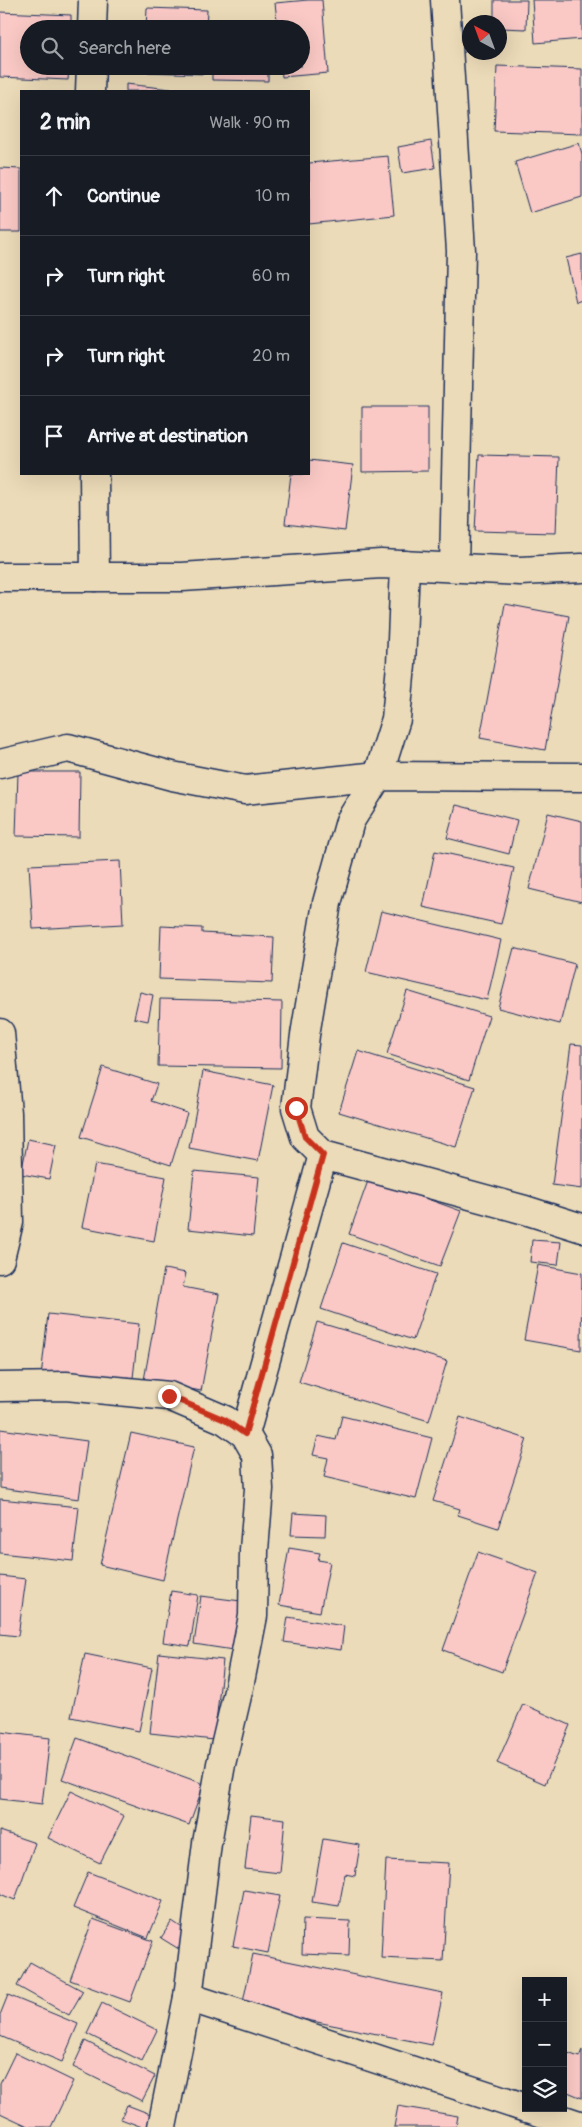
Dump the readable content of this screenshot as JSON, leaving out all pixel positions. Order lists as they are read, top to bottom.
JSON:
{
  "north": "top left",
  "page": {
    "search": "Search here",
    "heading": ["2 min", "Walk · 90 m"],
    "list": [
      ["Continue", "10 m"],
      ["Turn right", "60 m"],
      ["Turn right", "20 m"],
      "Arrive at destination"
    ],
    "map_buttons": ["+", "−"]
  }
}
